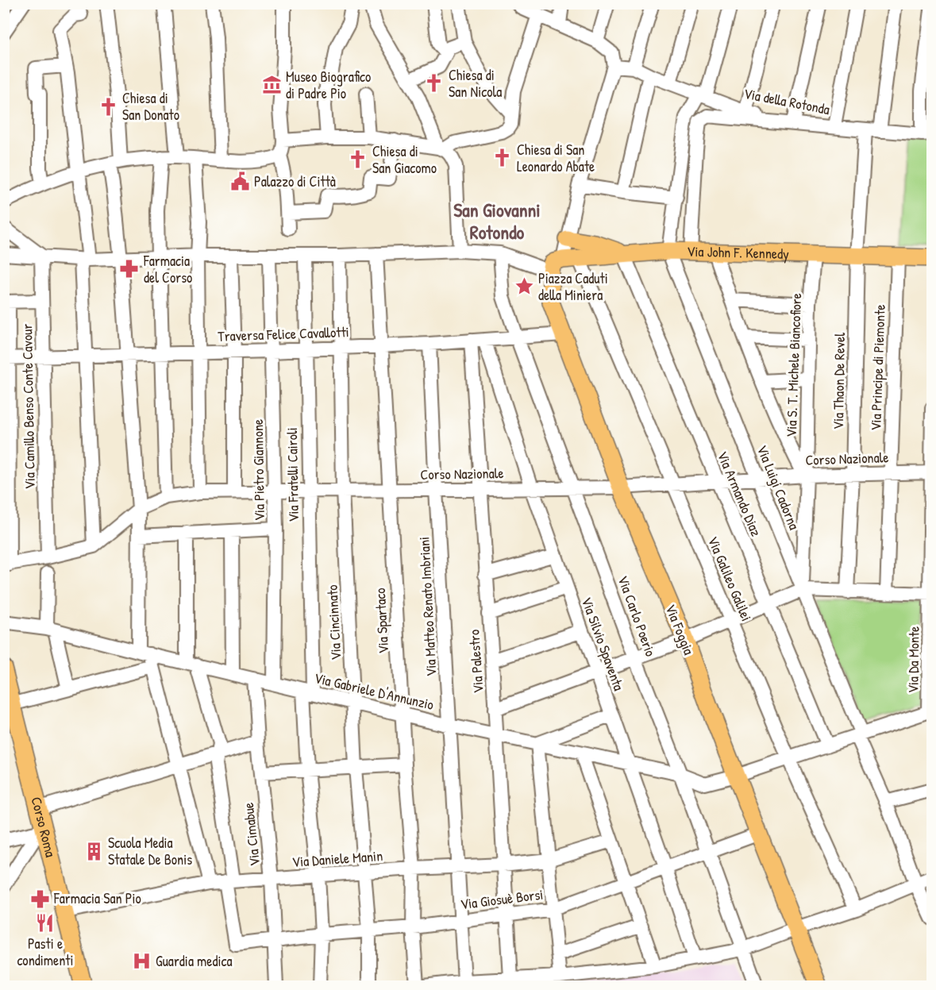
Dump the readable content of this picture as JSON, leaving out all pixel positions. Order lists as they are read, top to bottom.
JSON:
{
  "streets": {
    "main road": ["Via John F. Kennedy", "Via Foggia", "Corso Roma"],
    "street": [
      "Via della Rotonda",
      "Traversa Felice Cavallotti",
      "Via S. T. Michele Biancofiore",
      "Via Principe di Piemonte",
      "Via Thaon De Revel",
      "Via Camillo Benso Conte Cavour",
      "Corso Nazionale",
      "Via Pietro Giannone",
      "Via Fratelli Cairoli",
      "Via Luigi Cadorna",
      "Via Armando Diaz",
      "Via Galileo Galilei",
      "Via Matteo Renato Imbriani",
      "Via Carlo Poerio",
      "Via Spartaco",
      "Via Cincinnato",
      "Via Silvio Spaventa",
      "Via Da Monte",
      "Via Palestro",
      "Via Gabriele D'Annunzio",
      "Via Cimabue",
      "Via Daniele Manin",
      "Via Giosuè Borsi"
    ]
  },
  "crossings": [
    ["Via della Rotonda", "Via Thaon De Revel"],
    ["Via John F. Kennedy", "Via S. T. Michele Biancofiore"],
    ["Via John F. Kennedy", "Via Principe di Piemonte"],
    ["Via John F. Kennedy", "Via Thaon De Revel"],
    ["Via John F. Kennedy", "Via Luigi Cadorna"],
    ["Via John F. Kennedy", "Via Armando Diaz"],
    ["Via John F. Kennedy", "Via Galileo Galilei"],
    ["Via John F. Kennedy", "Via Foggia"],
    ["Traversa Felice Cavallotti", "Via Camillo Benso Conte Cavour"],
    ["Traversa Felice Cavallotti", "Via Pietro Giannone"],
    ["Traversa Felice Cavallotti", "Via Fratelli Cairoli"],
    ["Traversa Felice Cavallotti", "Via Matteo Renato Imbriani"],
    ["Traversa Felice Cavallotti", "Via Carlo Poerio"],
    ["Traversa Felice Cavallotti", "Via Spartaco"],
    ["Traversa Felice Cavallotti", "Via Cincinnato"],
    ["Traversa Felice Cavallotti", "Via Foggia"],
    ["Traversa Felice Cavallotti", "Via Silvio Spaventa"],
    ["Traversa Felice Cavallotti", "Via Palestro"],
    ["Via S. T. Michele Biancofiore", "Corso Nazionale"],
    ["Via S. T. Michele Biancofiore", "Via Luigi Cadorna"],
    ["Via Principe di Piemonte", "Corso Nazionale"],
    ["Via Thaon De Revel", "Corso Nazionale"],
    ["Via Camillo Benso Conte Cavour", "Corso Nazionale"],
    ["Corso Nazionale", "Via Pietro Giannone"],
    ["Corso Nazionale", "Via Fratelli Cairoli"],
    ["Corso Nazionale", "Via Luigi Cadorna"],
    ["Corso Nazionale", "Via Armando Diaz"],
    ["Corso Nazionale", "Via Galileo Galilei"],
    ["Corso Nazionale", "Via Matteo Renato Imbriani"],
    ["Corso Nazionale", "Via Carlo Poerio"],
    ["Corso Nazionale", "Via Spartaco"],
    ["Corso Nazionale", "Via Cincinnato"],
    ["Corso Nazionale", "Via Foggia"],
    ["Corso Nazionale", "Via Silvio Spaventa"],
    ["Corso Nazionale", "Via Da Monte"],
    ["Corso Nazionale", "Via Palestro"],
    ["Via Pietro Giannone", "Via Gabriele D'Annunzio"],
    ["Via Fratelli Cairoli", "Via Gabriele D'Annunzio"],
    ["Via Fratelli Cairoli", "Via Daniele Manin"],
    ["Via Fratelli Cairoli", "Via Giosuè Borsi"],
    ["Via Luigi Cadorna", "Via Gabriele D'Annunzio"],
    ["Via Armando Diaz", "Via Gabriele D'Annunzio"],
    ["Via Galileo Galilei", "Via Foggia"],
    ["Via Galileo Galilei", "Via Gabriele D'Annunzio"],
    ["Via Matteo Renato Imbriani", "Via Gabriele D'Annunzio"],
    ["Via Matteo Renato Imbriani", "Via Daniele Manin"],
    ["Via Matteo Renato Imbriani", "Via Giosuè Borsi"],
    ["Via Carlo Poerio", "Via Gabriele D'Annunzio"],
    ["Via Carlo Poerio", "Via Giosuè Borsi"],
    ["Via Spartaco", "Via Gabriele D'Annunzio"],
    ["Via Spartaco", "Via Daniele Manin"],
    ["Via Spartaco", "Via Giosuè Borsi"],
    ["Via Cincinnato", "Via Gabriele D'Annunzio"],
    ["Via Cincinnato", "Via Daniele Manin"],
    ["Via Cincinnato", "Via Giosuè Borsi"],
    ["Via Foggia", "Via Gabriele D'Annunzio"],
    ["Via Foggia", "Via Giosuè Borsi"],
    ["Via Silvio Spaventa", "Via Palestro"],
    ["Via Silvio Spaventa", "Via Gabriele D'Annunzio"],
    ["Via Silvio Spaventa", "Via Giosuè Borsi"],
    ["Via Da Monte", "Via Gabriele D'Annunzio"],
    ["Via Palestro", "Via Gabriele D'Annunzio"],
    ["Via Palestro", "Via Daniele Manin"],
    ["Via Palestro", "Via Giosuè Borsi"],
    ["Via Gabriele D'Annunzio", "Via Cimabue"],
    ["Corso Roma", "Via Daniele Manin"],
    ["Via Cimabue", "Via Daniele Manin"],
    ["Via Cimabue", "Via Giosuè Borsi"],
    ["Via Daniele Manin", "Via Giosuè Borsi"]
  ],
  "districts": ["San Giovanni Rotondo"],
  "places": {
    "church": [
      "Chiesa di San Nicola",
      "Chiesa di San Donato",
      "Chiesa di San Leonardo Abate",
      "Chiesa di San Giacomo"
    ],
    "museum": ["Museo Biografico di Padre Pio"],
    "public building": ["Palazzo di Città"],
    "pharmacy": ["Farmacia del Corso", "Farmacia San Pio"],
    "place": ["Piazza Caduti della Miniera"],
    "building": ["Scuola Media Statale De Bonis"],
    "restaurant": ["Pasti e condimenti"],
    "hospital": ["Guardia medica"]
  }
}
